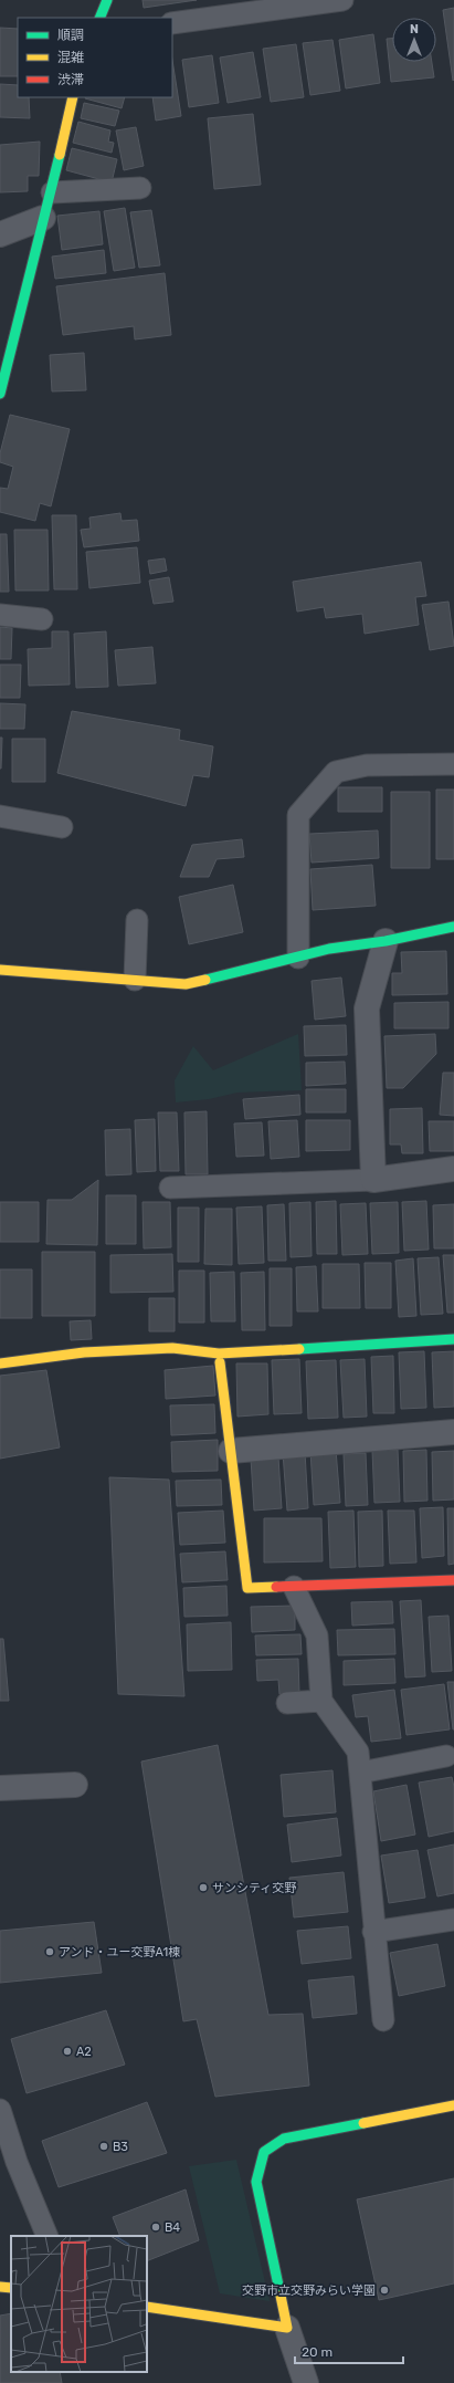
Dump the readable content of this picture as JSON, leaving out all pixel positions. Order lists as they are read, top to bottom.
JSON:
{
  "places": [
    "サンシティ交野",
    "アンド・ユー交野A1棟",
    "A2",
    "B3",
    "B4",
    "交野市立交野みらい学園"
  ],
  "legend": ["順調", "混雑", "渋滞"],
  "scale_bar": "20 m",
  "north": "top"
}
